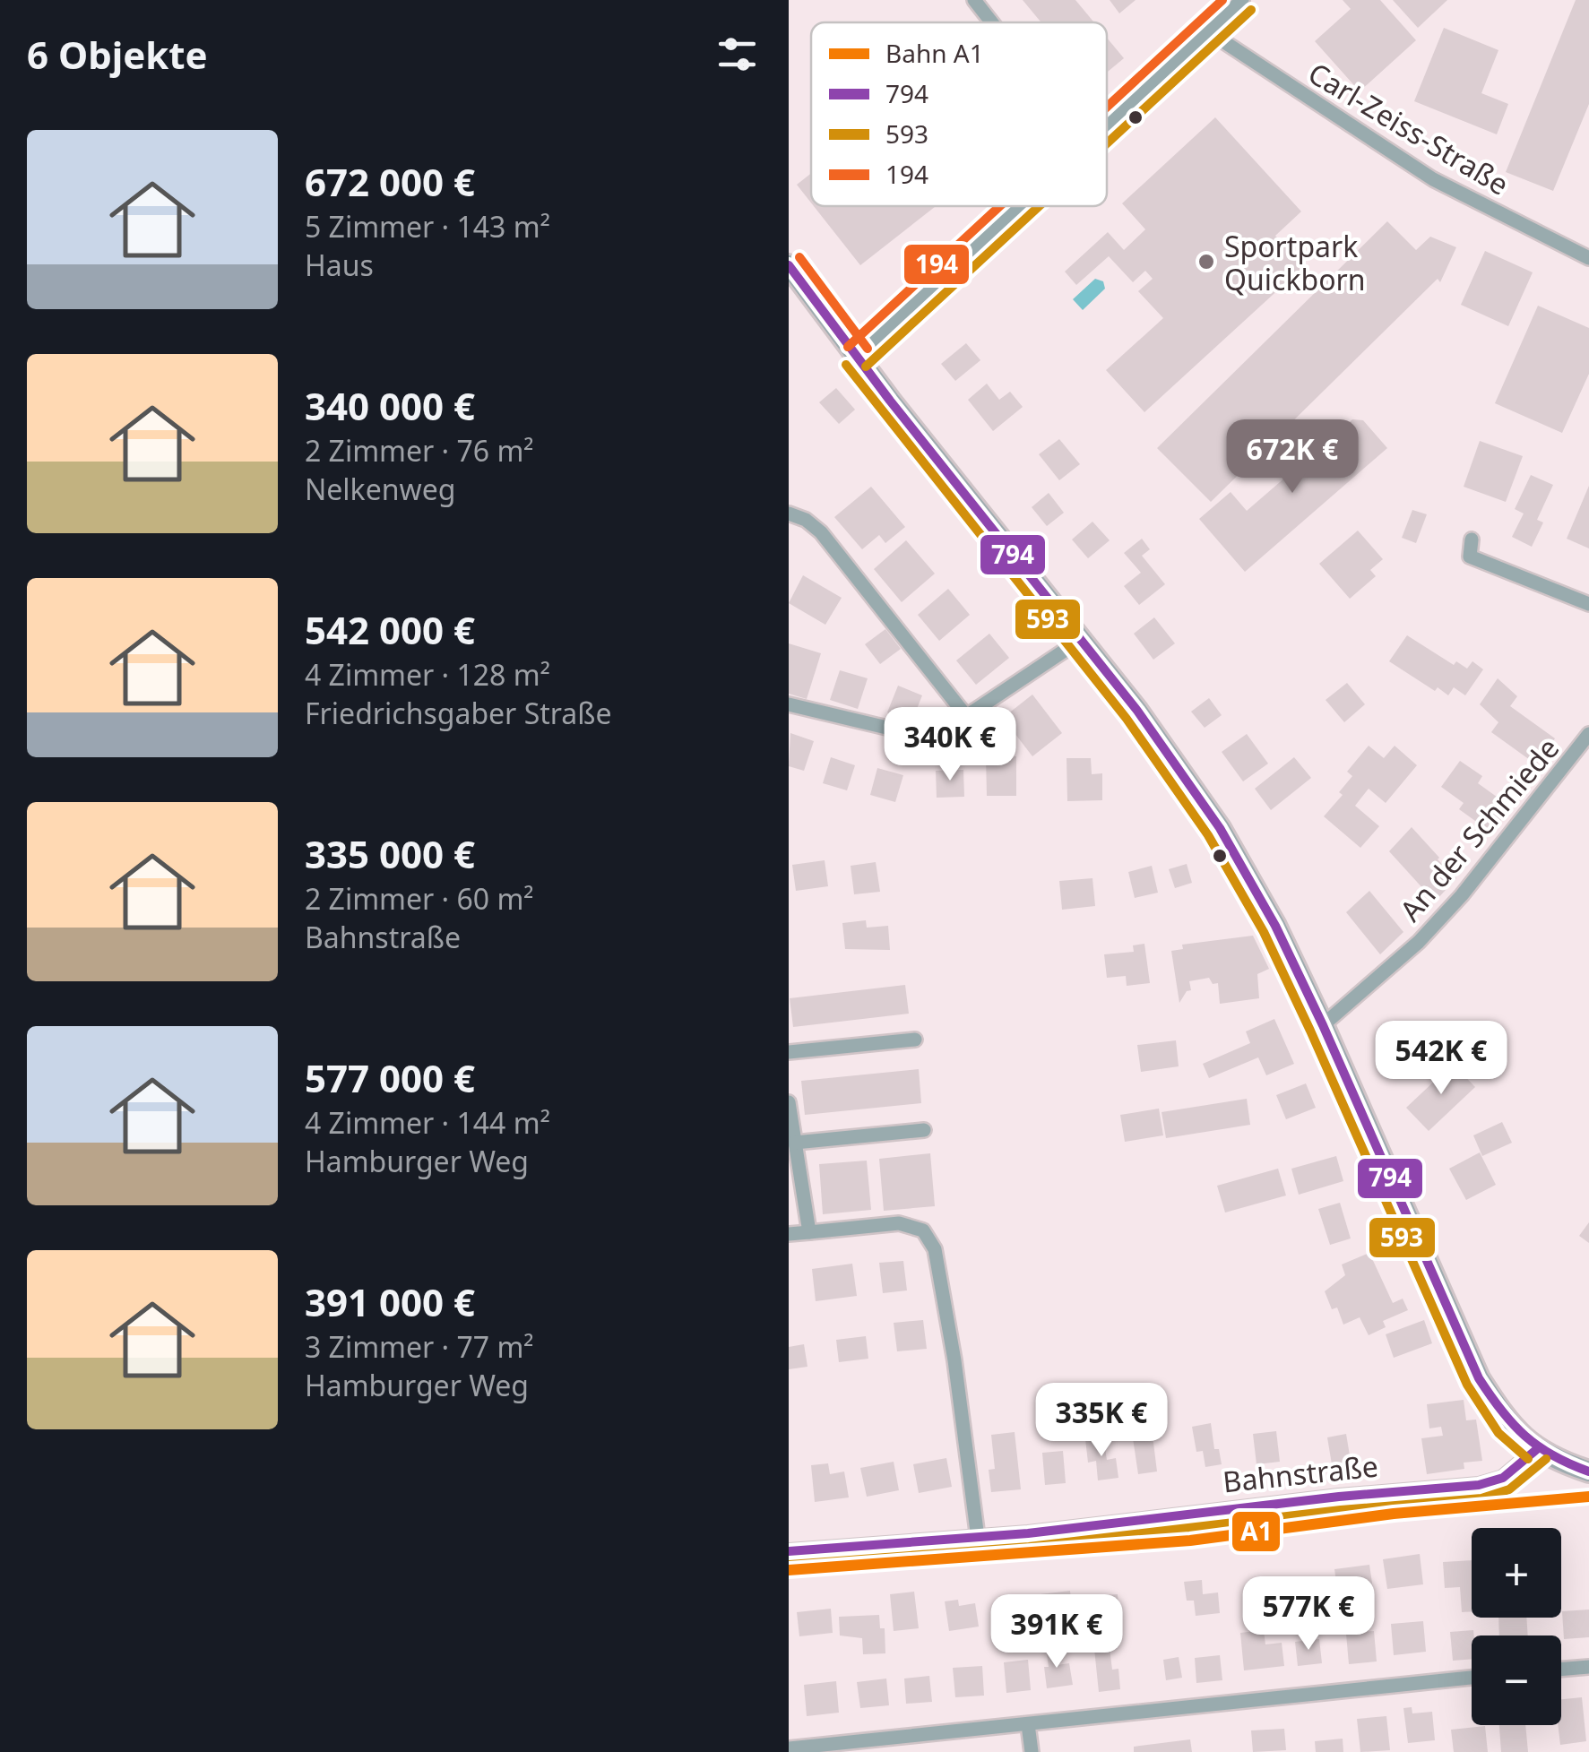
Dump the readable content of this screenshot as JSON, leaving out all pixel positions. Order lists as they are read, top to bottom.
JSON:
{
  "streets": {
    "street": ["Carl-Zeiss-Straße", "An der Schmiede", "Bahnstraße"]
  },
  "places": ["Sportpark Quickborn"],
  "lines": [
    "transit line 194",
    "transit line 593",
    "transit line 794",
    "rail line A1"
  ],
  "legend": [
    "Bahn A1",
    "794",
    "593",
    "194"
  ],
  "page": {
    "heading": "6 Objekte",
    "list": [
      {
        "name": "672 000 €",
        "note": "5 Zimmer · 143 m² · Haus"
      },
      {
        "name": "340 000 €",
        "note": "2 Zimmer · 76 m² · Nelkenweg"
      },
      {
        "name": "542 000 €",
        "note": "4 Zimmer · 128 m² · Friedrichsgaber Straße"
      },
      {
        "name": "335 000 €",
        "note": "2 Zimmer · 60 m² · Bahnstraße"
      },
      {
        "name": "577 000 €",
        "note": "4 Zimmer · 144 m² · Hamburger Weg"
      },
      {
        "name": "391 000 €",
        "note": "3 Zimmer · 77 m² · Hamburger Weg"
      }
    ],
    "price": [
      "672K €",
      "340K €",
      "542K €",
      "335K €",
      "577K €",
      "391K €"
    ],
    "map_buttons": ["+", "−"]
  }
}
